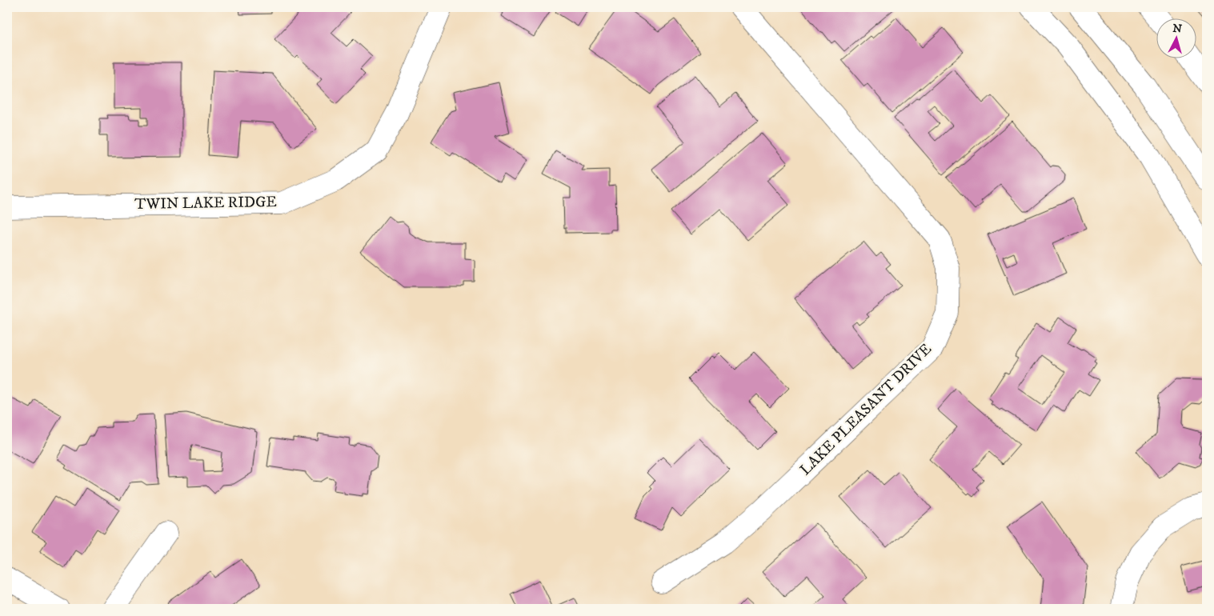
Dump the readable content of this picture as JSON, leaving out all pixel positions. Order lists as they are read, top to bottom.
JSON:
{
  "streets": {
    "street": ["TWIN LAKE RIDGE", "LAKE PLEASANT DRIVE"]
  },
  "north": "top"
}
